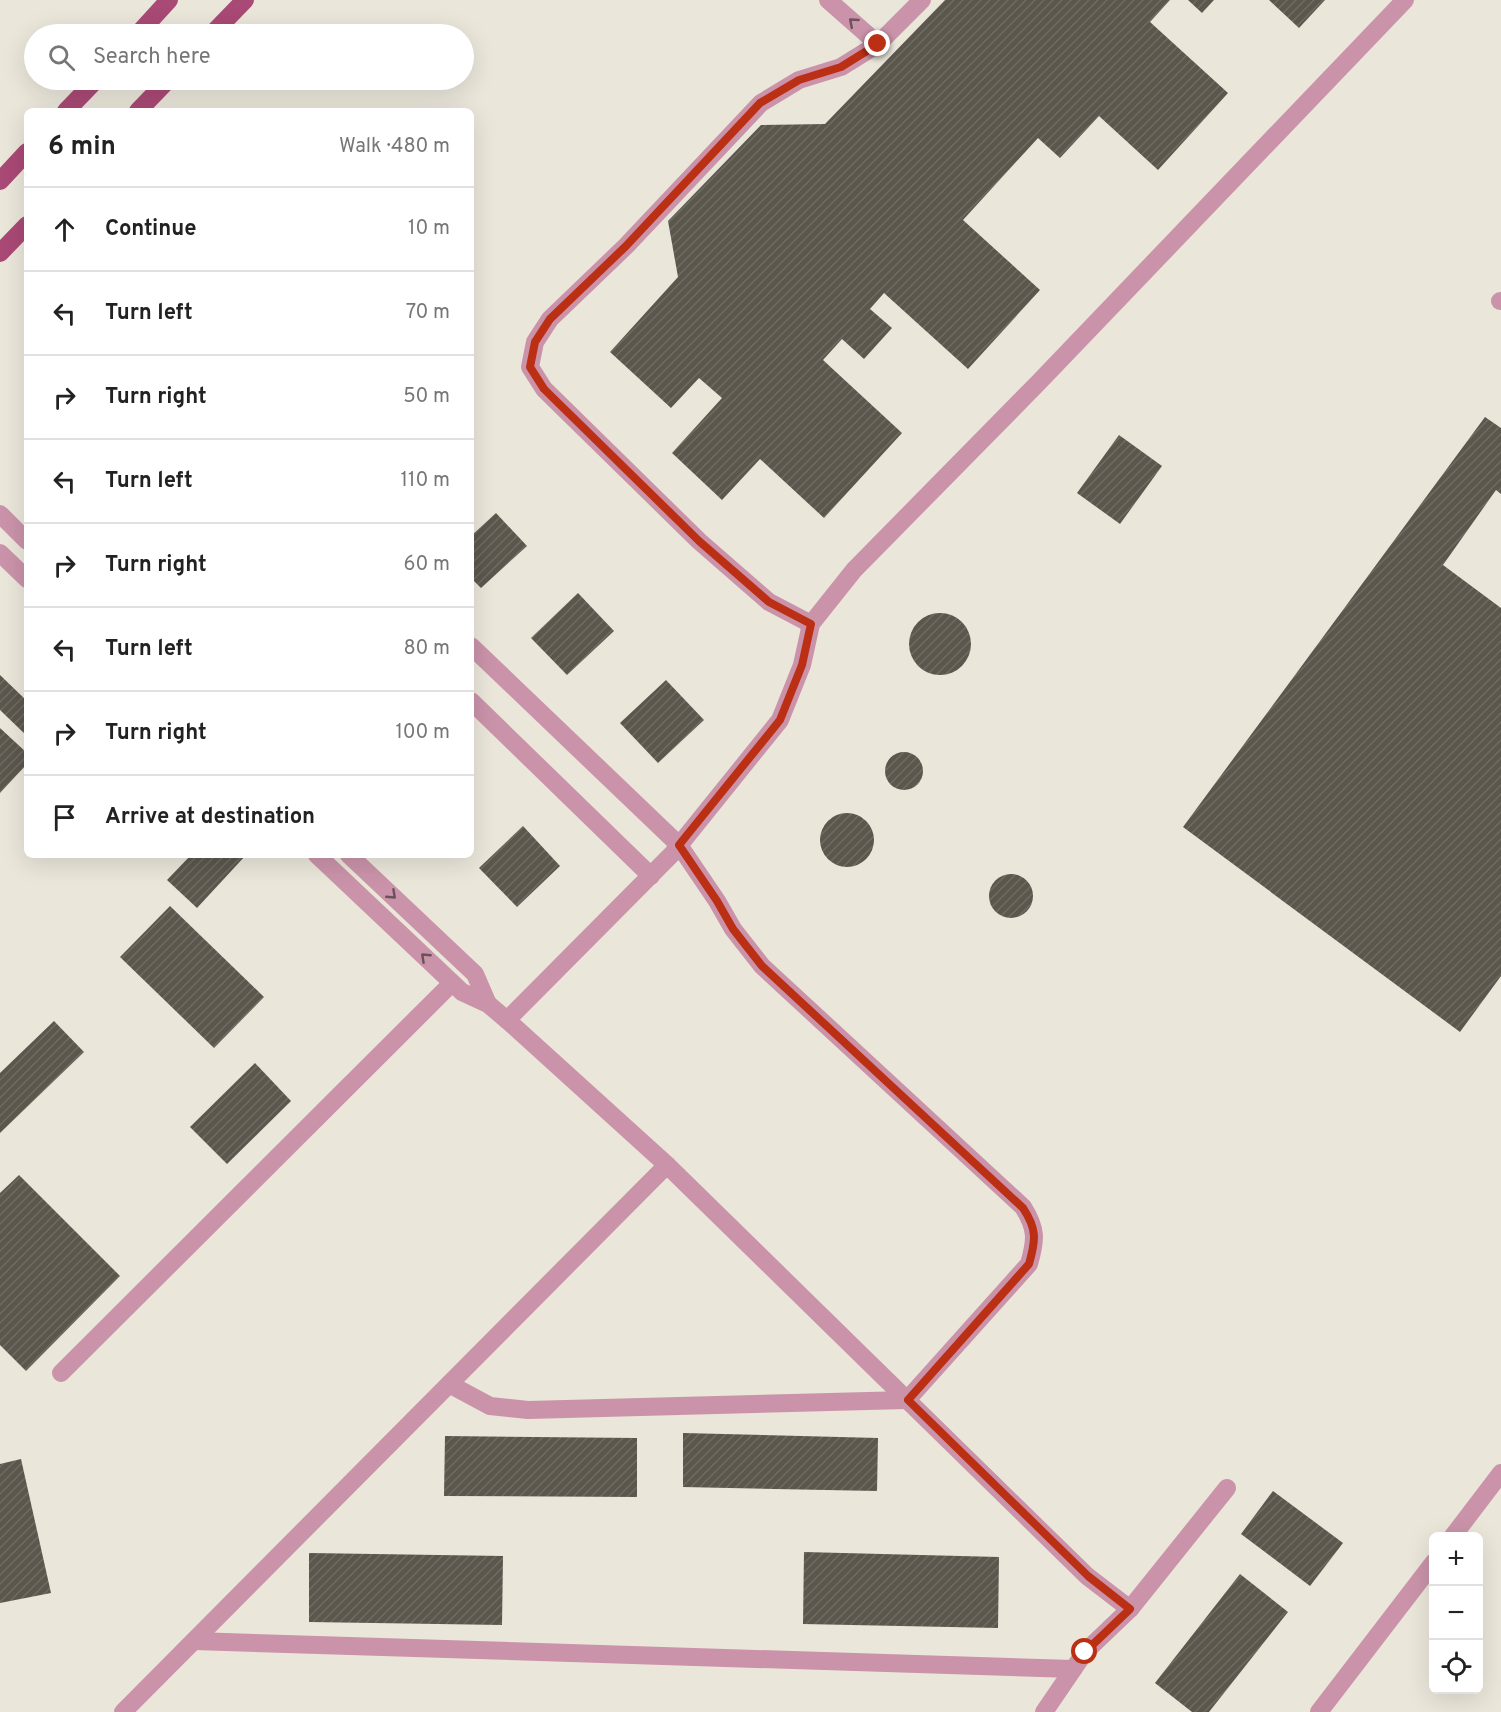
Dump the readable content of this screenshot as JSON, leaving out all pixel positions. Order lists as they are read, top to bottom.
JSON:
{
  "page": {
    "search": "Search here",
    "heading": ["6 min", "Walk · 480 m"],
    "list": [
      ["Continue", "10 m"],
      ["Turn left", "70 m"],
      ["Turn right", "50 m"],
      ["Turn left", "110 m"],
      ["Turn right", "60 m"],
      ["Turn left", "80 m"],
      ["Turn right", "100 m"],
      "Arrive at destination"
    ],
    "map_buttons": ["+", "−"]
  }
}
